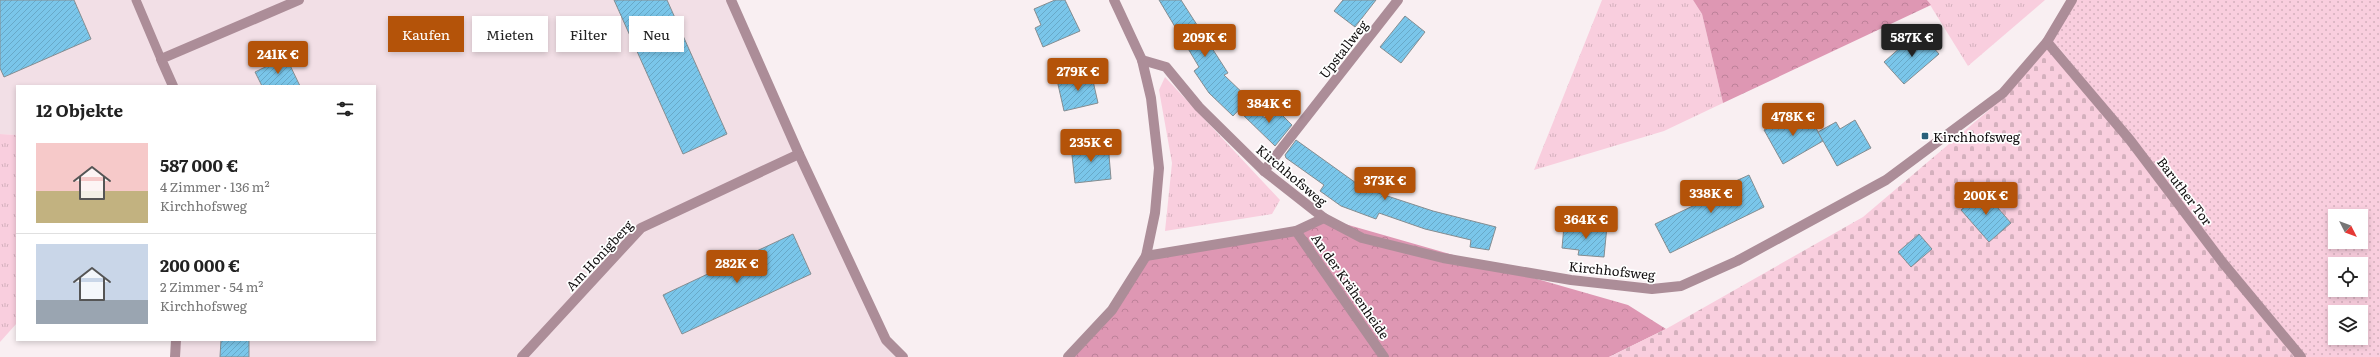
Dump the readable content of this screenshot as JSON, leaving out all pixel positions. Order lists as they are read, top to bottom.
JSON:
{
  "streets": {
    "street": [
      "Upstallweg",
      "Kirchhofsweg",
      "Baruther Tor",
      "Am Honigberg",
      "An der Krähenheide"
    ]
  },
  "crossings": [
    ["Upstallweg", "Kirchhofsweg"],
    ["Kirchhofsweg", "Baruther Tor"]
  ],
  "places": {
    "transit": ["Kirchhofsweg"]
  },
  "north": "bottom right",
  "page": {
    "chip": [
      "Kaufen",
      "Mieten",
      "Filter",
      "Neu"
    ],
    "price": [
      "209K €",
      "587K €",
      "241K €",
      "279K €",
      "384K €",
      "478K €",
      "235K €",
      "373K €",
      "338K €",
      "200K €",
      "364K €",
      "282K €"
    ],
    "heading": "12 Objekte",
    "list": [
      {
        "name": "587 000 €",
        "note": "4 Zimmer · 136 m² · Kirchhofsweg"
      },
      {
        "name": "200 000 €",
        "note": "2 Zimmer · 54 m² · Kirchhofsweg"
      }
    ]
  }
}
